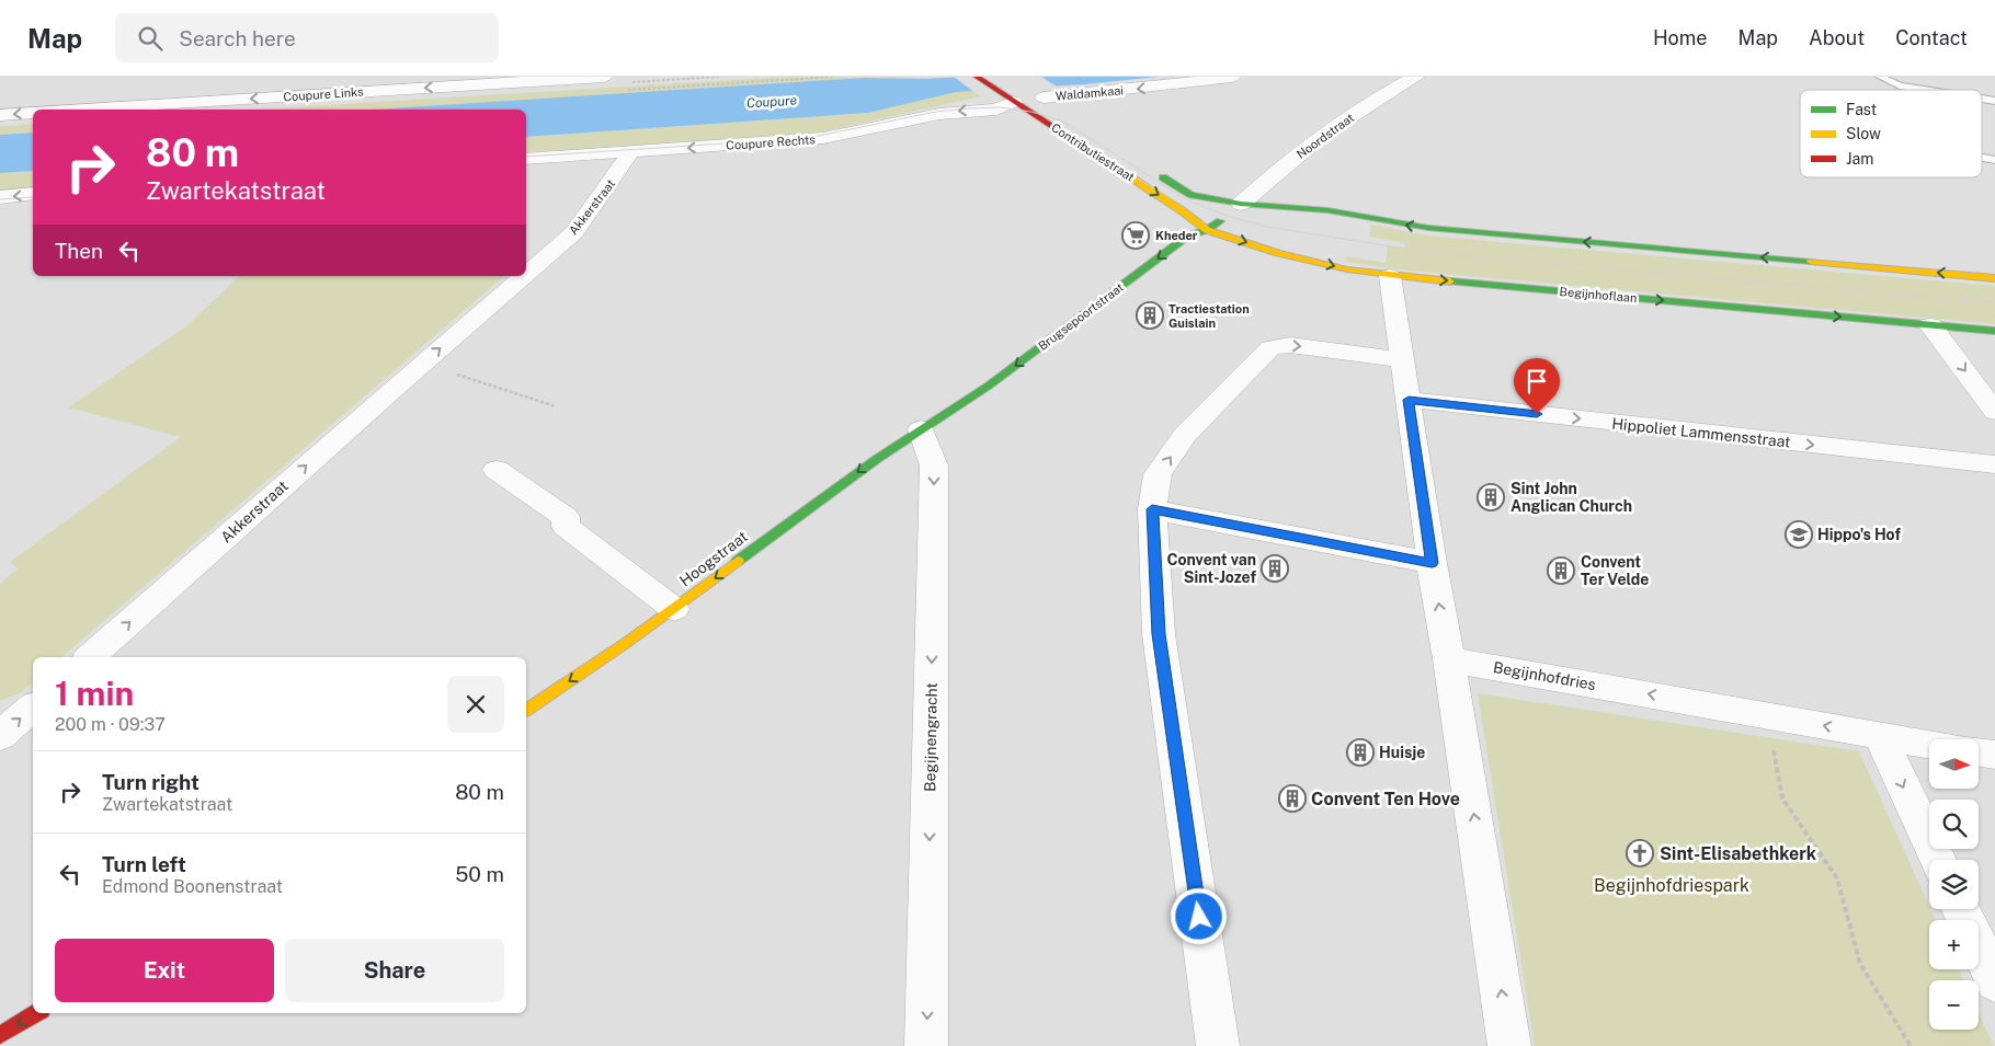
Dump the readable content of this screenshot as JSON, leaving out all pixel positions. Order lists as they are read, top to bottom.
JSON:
{
  "streets": {
    "main road": [
      "Contributiestraat",
      "Begijnhoflaan",
      "Brugsepoortstraat",
      "Hoogstraat"
    ],
    "street": [
      "Waldamkaai",
      "Coupure Links",
      "Noordstraat",
      "Coupure Rechts",
      "Akkerstraat",
      "Hippoliet Lammensstraat",
      "Begijnhofdries",
      "Begijnengracht"
    ]
  },
  "crossings": [
    ["Waldamkaai", "Contributiestraat"],
    ["Noordstraat", "Contributiestraat"],
    ["Noordstraat", "Brugsepoortstraat"],
    ["Coupure Rechts", "Contributiestraat"],
    ["Coupure Rechts", "Akkerstraat"],
    ["Contributiestraat", "Begijnhoflaan"],
    ["Contributiestraat", "Brugsepoortstraat"],
    ["Begijnhoflaan", "Brugsepoortstraat"],
    ["Brugsepoortstraat", "Hoogstraat"],
    ["Brugsepoortstraat", "Begijnengracht"],
    ["Hoogstraat", "Begijnengracht"]
  ],
  "one_way": [
    "Waldamkaai",
    "Coupure Links",
    "Coupure Rechts",
    "Akkerstraat",
    "Brugsepoortstraat",
    "Hippoliet Lammensstraat",
    "Hoogstraat",
    "Begijnhofdries"
  ],
  "water": ["Coupure"],
  "parks": ["Begijnhofdriespark"],
  "places": {
    "supermarket": ["Kheder"],
    "building": [
      "Tractiestation Guislain",
      "Sint John Anglican Church",
      "Convent van Sint-Jozef",
      "Convent Ter Velde",
      "Huisje",
      "Convent Ten Hove"
    ],
    "school or university": ["Hippo's Hof"],
    "church": ["Sint-Elisabethkerk"]
  },
  "legend": ["Fast", "Slow", "Jam"],
  "north": "right",
  "page": {
    "header": "Map",
    "search": "Search here",
    "nav": [
      "Home",
      "Map",
      "About",
      "Contact"
    ],
    "turn": ["80 m", "Zwartekatstraat"],
    "then": "Then",
    "heading": ["1 min", "200 m · 09:37"],
    "map_buttons": ["+", "−"],
    "list": [
      {
        "name": "Turn right",
        "note": "Zwartekatstraat",
        "value": "80 m"
      },
      {
        "name": "Turn left",
        "note": "Edmond Boonenstraat",
        "value": "50 m"
      }
    ],
    "buttons": ["Exit", "Share"]
  }
}
